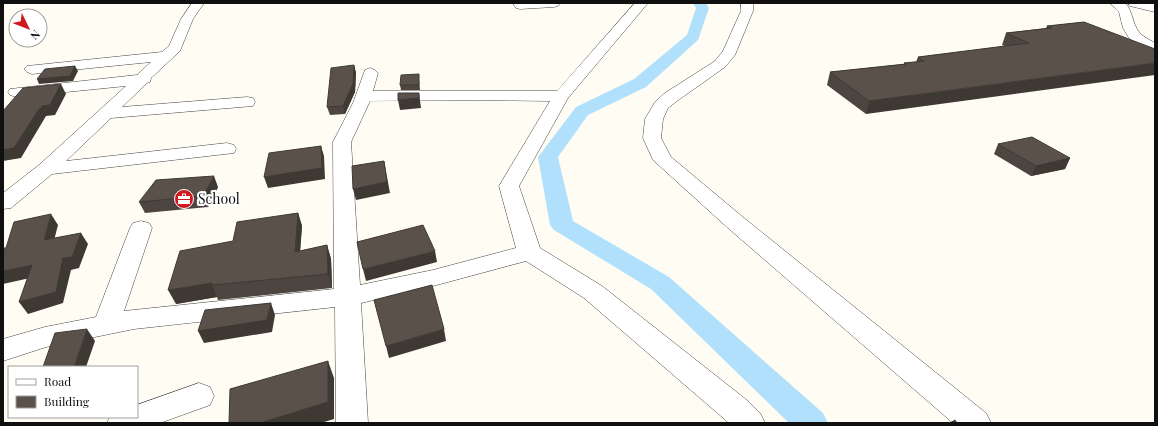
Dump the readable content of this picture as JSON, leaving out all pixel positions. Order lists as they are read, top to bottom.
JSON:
{
  "places": {
    "office": ["School"]
  },
  "legend": ["Road", "Building"],
  "north": "bottom right"
}
